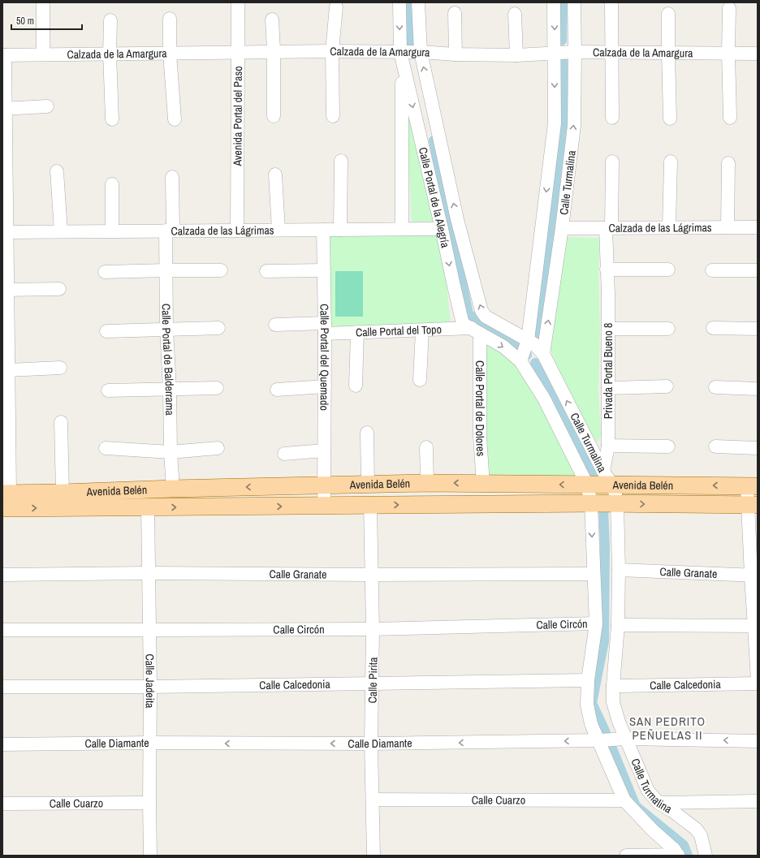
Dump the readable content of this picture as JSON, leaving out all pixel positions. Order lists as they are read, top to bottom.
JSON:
{
  "streets": {
    "main road": ["Avenida Belén"],
    "street": [
      "Calzada de la Amargura",
      "Avenida Portal del Paso",
      "Calle Turmalina",
      "Calle Portal de la Alegría",
      "Calzada de las Lágrimas",
      "Calle Portal del Topo",
      "Calle Portal del Quemado",
      "Calle Portal de Balderrama",
      "Privada Portal Bueno 8",
      "Calle Portal de Dolores",
      "Calle Granate",
      "Calle Circón",
      "Calle Pirita",
      "Calle Jadeita",
      "Calle Calcedonia",
      "Calle Diamante",
      "Calle Cuarzo"
    ]
  },
  "crossings": [
    ["Calzada de la Amargura", "Avenida Portal del Paso"],
    ["Calzada de la Amargura", "Calle Turmalina"],
    ["Calzada de la Amargura", "Calle Portal de la Alegría"],
    ["Calzada de la Amargura", "Calzada de las Lágrimas"],
    ["Avenida Portal del Paso", "Calzada de las Lágrimas"],
    ["Calle Turmalina", "Calle Portal de la Alegría"],
    ["Calle Turmalina", "Calzada de las Lágrimas"],
    ["Calle Turmalina", "Privada Portal Bueno 8"],
    ["Calle Turmalina", "Avenida Belén"],
    ["Calle Turmalina", "Calle Granate"],
    ["Calle Turmalina", "Calle Circón"],
    ["Calle Turmalina", "Calle Calcedonia"],
    ["Calle Turmalina", "Calle Diamante"],
    ["Calle Turmalina", "Calle Cuarzo"],
    ["Calle Portal de la Alegría", "Calzada de las Lágrimas"],
    ["Calle Portal de la Alegría", "Calle Portal del Topo"],
    ["Calle Portal de la Alegría", "Calle Portal de Dolores"],
    ["Calzada de las Lágrimas", "Calle Portal del Quemado"],
    ["Calzada de las Lágrimas", "Calle Portal de Balderrama"],
    ["Calzada de las Lágrimas", "Privada Portal Bueno 8"],
    ["Calle Portal del Topo", "Calle Portal del Quemado"],
    ["Calle Portal del Topo", "Calle Portal de Dolores"],
    ["Calle Portal del Quemado", "Avenida Belén"],
    ["Calle Portal de Balderrama", "Avenida Belén"],
    ["Calle Portal de Dolores", "Avenida Belén"],
    ["Avenida Belén", "Calle Pirita"],
    ["Avenida Belén", "Calle Jadeita"],
    ["Calle Granate", "Calle Pirita"],
    ["Calle Granate", "Calle Jadeita"],
    ["Calle Circón", "Calle Pirita"],
    ["Calle Circón", "Calle Jadeita"],
    ["Calle Pirita", "Calle Calcedonia"],
    ["Calle Pirita", "Calle Diamante"],
    ["Calle Pirita", "Calle Cuarzo"],
    ["Calle Jadeita", "Calle Calcedonia"],
    ["Calle Jadeita", "Calle Diamante"],
    ["Calle Jadeita", "Calle Cuarzo"]
  ],
  "districts": ["SAN PEDRITO PEÑUELAS II"],
  "scale_bar": "50 m"
}
